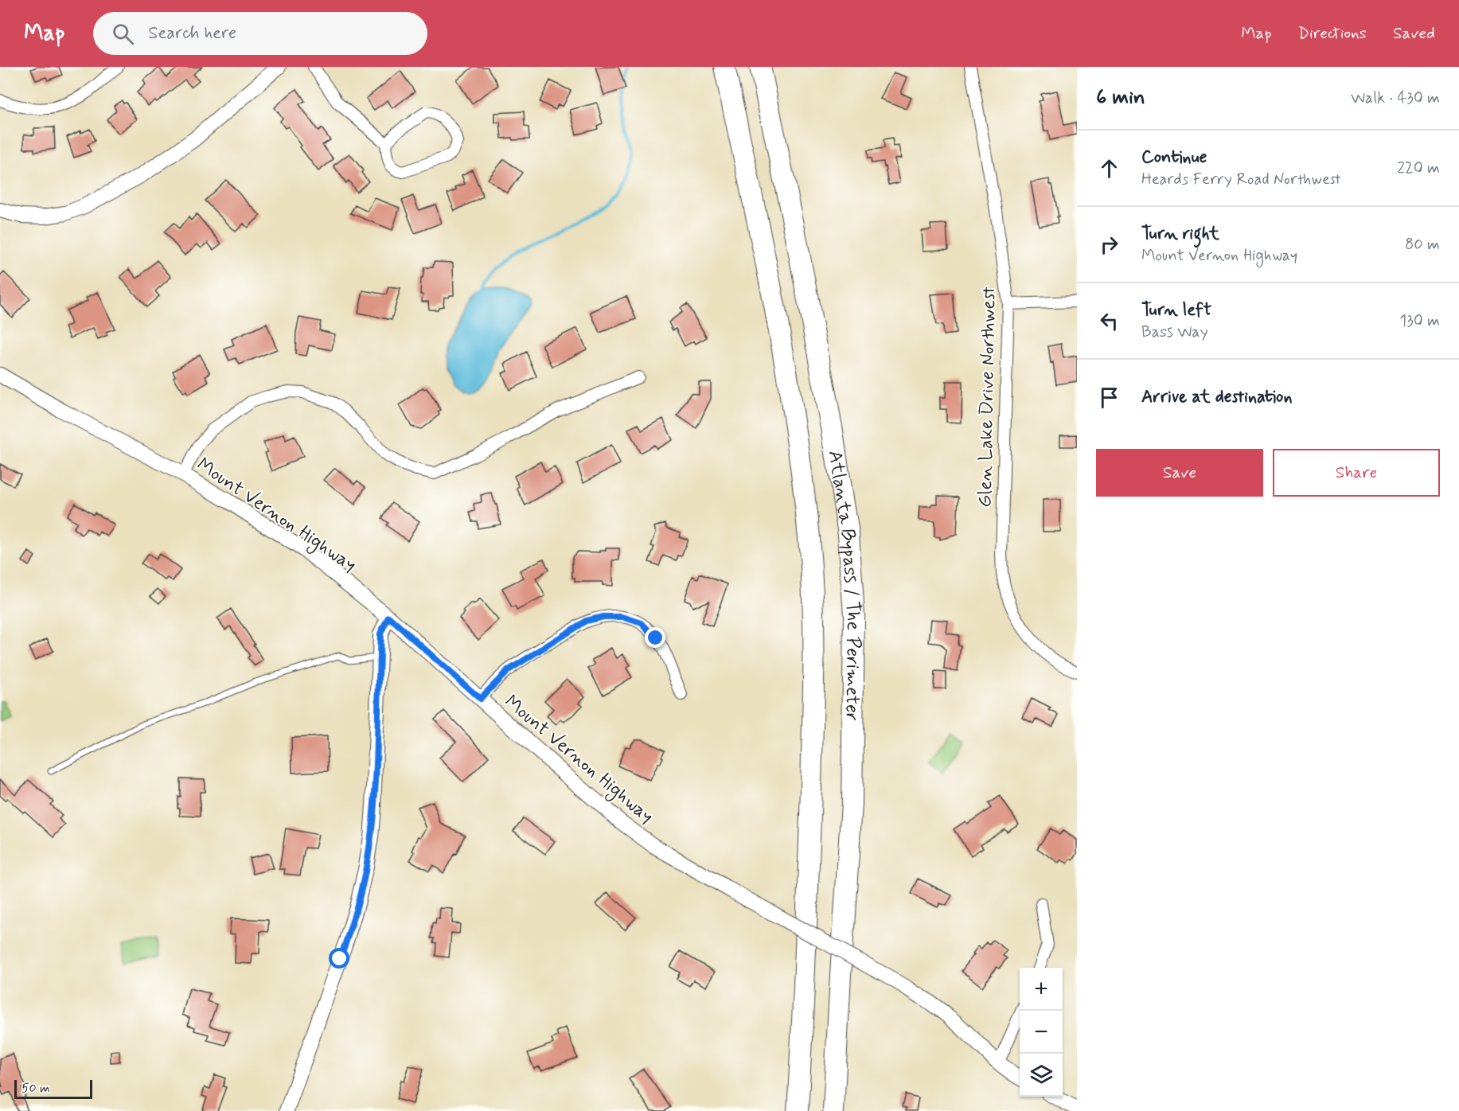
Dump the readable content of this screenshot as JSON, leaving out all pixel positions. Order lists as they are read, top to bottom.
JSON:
{
  "streets": {
    "highway": ["Atlanta Bypass / The Perimeter"],
    "street": ["Glen Lake Drive Northwest", "Mount Vernon Highway"]
  },
  "scale_bar": "50 m",
  "page": {
    "header": "Map",
    "search": "Search here",
    "nav": ["Map", "Directions", "Saved"],
    "heading": ["6 min", "Walk · 430 m"],
    "list": [
      ["Continue", "Heards Ferry Road Northwest", "220 m"],
      ["Turn right", "Mount Vernon Highway", "80 m"],
      ["Turn left", "Bass Way", "130 m"],
      "Arrive at destination"
    ],
    "buttons": ["Save", "Share"],
    "map_buttons": ["+", "−"],
    "scale": "50 m"
  }
}
